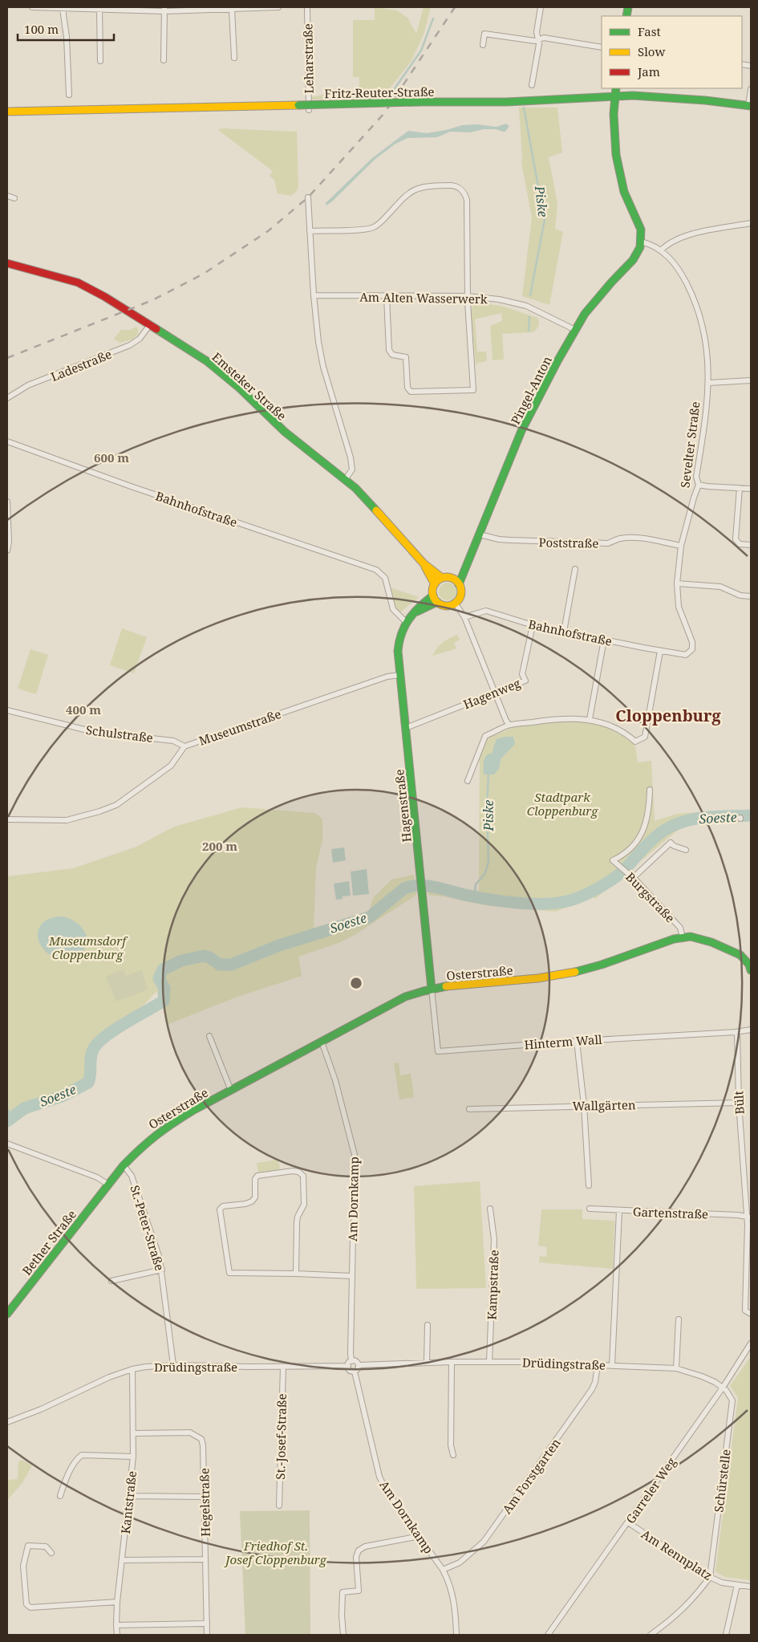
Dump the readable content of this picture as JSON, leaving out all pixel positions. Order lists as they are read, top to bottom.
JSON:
{
  "streets": {
    "street": [
      "Leharstraße",
      "Fritz-Reuter-Straße",
      "Am Alten Wasserwerk",
      "Ladestraße",
      "Emsteker Straße",
      "Pingel-Anton",
      "Sevelter Straße",
      "Bahnhofstraße",
      "Poststraße",
      "Hagenweg",
      "Museumstraße",
      "Schulstraße",
      "Hagenstraße",
      "Burgstraße",
      "Osterstraße",
      "Hinterm Wall",
      "Bült",
      "Wallgärten",
      "Am Dornkamp",
      "Gartenstraße",
      "St.-Peter-Straße",
      "Bether Straße",
      "Kampstraße",
      "Drüdingstraße",
      "St.-Josef-Straße",
      "Am Forstgarten",
      "Schürstelle",
      "Garreler Weg",
      "Kantstraße",
      "Hegelstraße",
      "Am Rennplatz"
    ]
  },
  "crossings": [
    ["Am Alten Wasserwerk", "Pingel-Anton"],
    ["Ladestraße", "Emsteker Straße"],
    ["Emsteker Straße", "Pingel-Anton"],
    ["Emsteker Straße", "Hagenstraße"],
    ["Pingel-Anton", "Poststraße"],
    ["Pingel-Anton", "Hagenstraße"],
    ["Sevelter Straße", "Bahnhofstraße"],
    ["Sevelter Straße", "Poststraße"],
    ["Bahnhofstraße", "Hagenweg"],
    ["Bahnhofstraße", "Hagenstraße"],
    ["Hagenweg", "Hagenstraße"],
    ["Museumstraße", "Schulstraße"],
    ["Museumstraße", "Hagenstraße"],
    ["Hagenstraße", "Osterstraße"],
    ["Hagenstraße", "Hinterm Wall"],
    ["Burgstraße", "Osterstraße"],
    ["Osterstraße", "Hinterm Wall"],
    ["Osterstraße", "Am Dornkamp"],
    ["Osterstraße", "St.-Peter-Straße"],
    ["Osterstraße", "Bether Straße"],
    ["Hinterm Wall", "Bült"],
    ["Bült", "Wallgärten"],
    ["Bült", "Gartenstraße"],
    ["Am Dornkamp", "Drüdingstraße"],
    ["Am Dornkamp", "Am Forstgarten"],
    ["St.-Peter-Straße", "Drüdingstraße"],
    ["Kampstraße", "Drüdingstraße"],
    ["Drüdingstraße", "St.-Josef-Straße"],
    ["Drüdingstraße", "Am Forstgarten"],
    ["Drüdingstraße", "Schürstelle"],
    ["Drüdingstraße", "Garreler Weg"],
    ["Drüdingstraße", "Kantstraße"],
    ["Schürstelle", "Garreler Weg"],
    ["Schürstelle", "Am Rennplatz"],
    ["Garreler Weg", "Am Rennplatz"],
    ["Kantstraße", "Hegelstraße"]
  ],
  "districts": ["Cloppenburg"],
  "water": ["Piske", "Soeste"],
  "parks": ["Stadtpark Cloppenburg", "Museumsdorf Cloppenburg", "Friedhof St. Josef Cloppenburg"],
  "legend": ["Fast", "Slow", "Jam"],
  "scale_bar": "100 m",
  "rings": ["600 m", "400 m", "200 m"]
}
